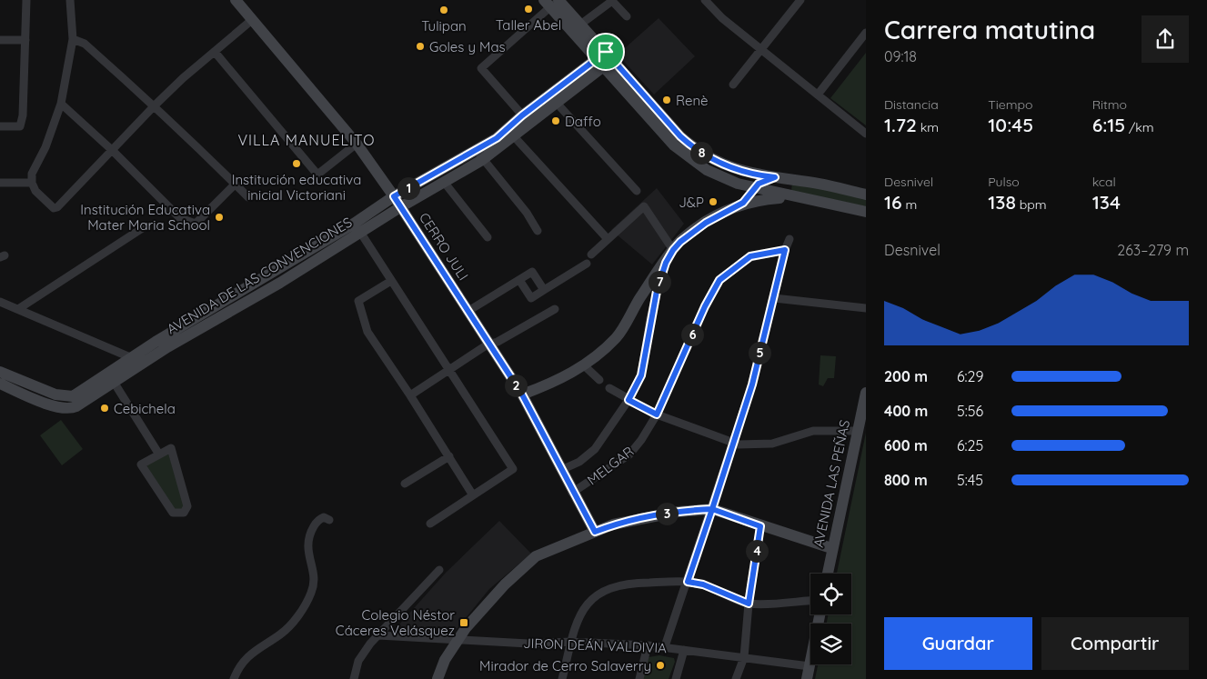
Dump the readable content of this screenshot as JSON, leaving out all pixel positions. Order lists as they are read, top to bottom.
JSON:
{
  "streets": {
    "street": [
      "CERRO JULI",
      "AVENIDA DE LAS CONVENCIONES",
      "MELGAR",
      "AVENIDA LAS PEÑAS",
      "JIRON DEÁN VALDIVIA"
    ]
  },
  "crossings": [
    ["CERRO JULI", "AVENIDA DE LAS CONVENCIONES"],
    ["CERRO JULI", "MELGAR"]
  ],
  "districts": ["VILLA MANUELITO"],
  "places": {
    "other": [
      "Taller Abel",
      "Tulipan",
      "Goles y Mas",
      "Renè",
      "Daffo",
      "Institución educativa inicial Victoriani",
      "J&P",
      "Institución Educativa Mater Maria School",
      "Cebichela",
      "Mirador de Cerro Salaverry"
    ],
    "transit": ["Colegio Néstor Cáceres Velásquez"]
  },
  "page": {
    "heading": ["Carrera matutina", "09:18"],
    "stats": [
      ["Distancia", "1.72 km"],
      ["Tiempo", "10:45"],
      ["Ritmo", "6:15 /km"],
      ["Desnivel", "16 m"],
      ["Pulso", "138 bpm"],
      ["kcal", "134"]
    ],
    "pins": [
      "8",
      "1",
      "7",
      "6",
      "5",
      "2",
      "3",
      "4"
    ],
    "chart": ["Desnivel", "263–279 m"],
    "list": [
      {
        "name": "200 m",
        "note": "6:29"
      },
      {
        "name": "400 m",
        "note": "5:56"
      },
      {
        "name": "600 m",
        "note": "6:25"
      },
      {
        "name": "800 m",
        "note": "5:45"
      }
    ],
    "buttons": ["Guardar", "Compartir"]
  }
}
